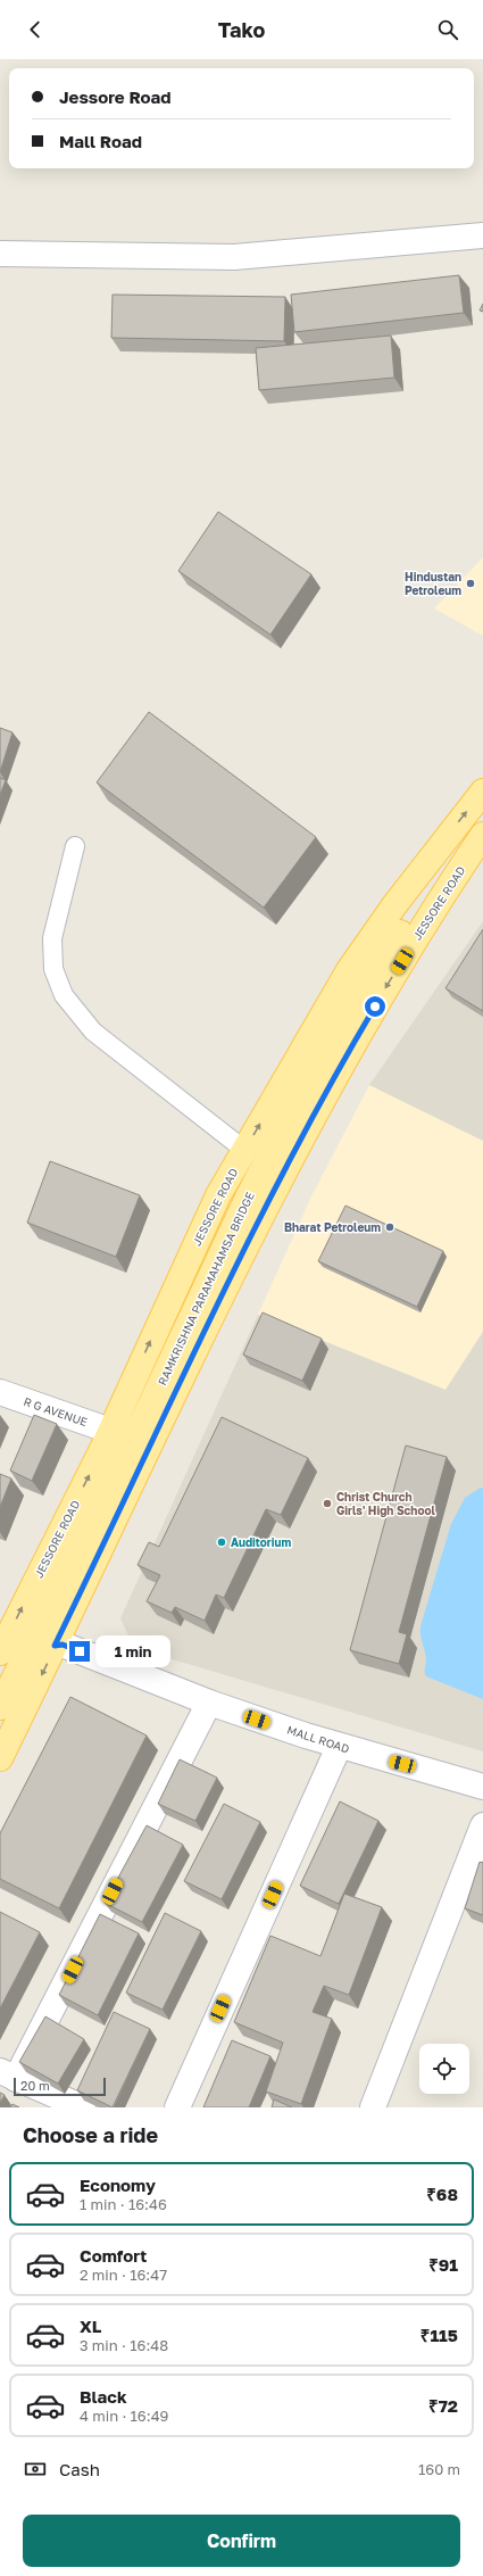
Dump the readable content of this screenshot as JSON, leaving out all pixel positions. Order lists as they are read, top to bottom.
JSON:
{
  "streets": {
    "main road": ["JESSORE ROAD", "RAMKRISHNA PARAMAHAMSA BRIDGE"],
    "street": ["R G AVENUE", "MALL ROAD"]
  },
  "crossings": [
    ["JESSORE ROAD", "R G AVENUE"],
    ["JESSORE ROAD", "MALL ROAD"]
  ],
  "places": [
    "Hindustan Petroleum",
    "Bharat Petroleum",
    "Christ Church Girls' High School",
    "Auditorium"
  ],
  "scale_bar": "20 m",
  "page": {
    "header": "Tako",
    "banner": ["Jessore Road", "Mall Road"],
    "bubble": "1 min",
    "scale": "20 m",
    "heading": "Choose a ride",
    "list": [
      {
        "name": "Economy",
        "note": "1 min · 16:46",
        "value": "₹68"
      },
      {
        "name": "Comfort",
        "note": "2 min · 16:47",
        "value": "₹91"
      },
      {
        "name": "XL",
        "note": "3 min · 16:48",
        "value": "₹115"
      },
      {
        "name": "Black",
        "note": "4 min · 16:49",
        "value": "₹72"
      }
    ],
    "pay": ["Cash", "160 m"],
    "buttons": "Confirm"
  }
}
